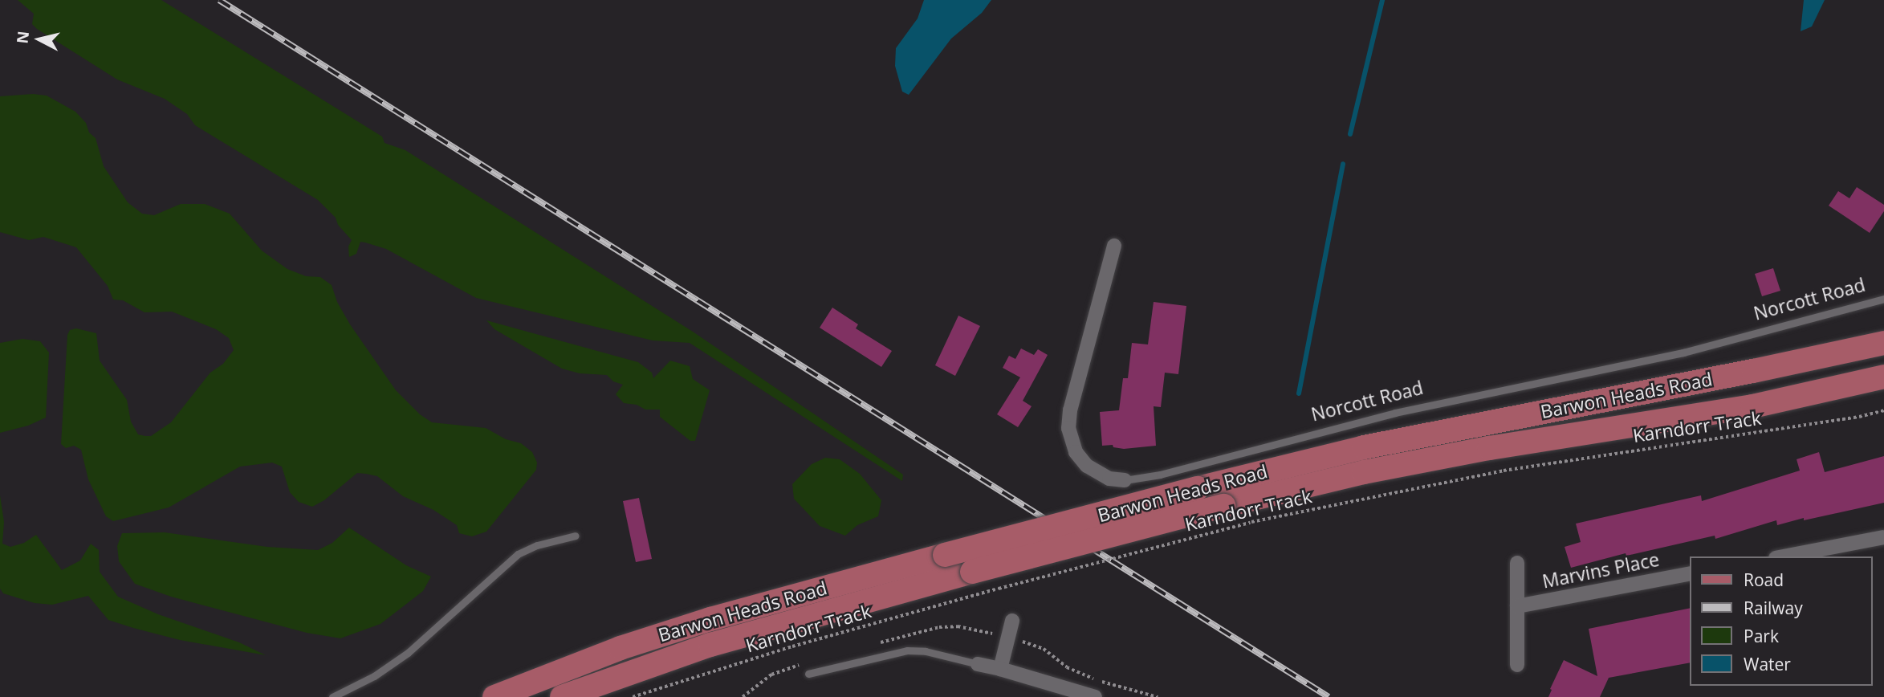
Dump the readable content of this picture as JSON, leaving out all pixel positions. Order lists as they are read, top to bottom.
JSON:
{
  "streets": {
    "main road": ["Barwon Heads Road"],
    "street": ["Norcott Road", "Marvins Place"],
    "path": ["Karndorr Track"]
  },
  "legend": [
    "Road",
    "Railway",
    "Park",
    "Water"
  ],
  "north": "left"
}
